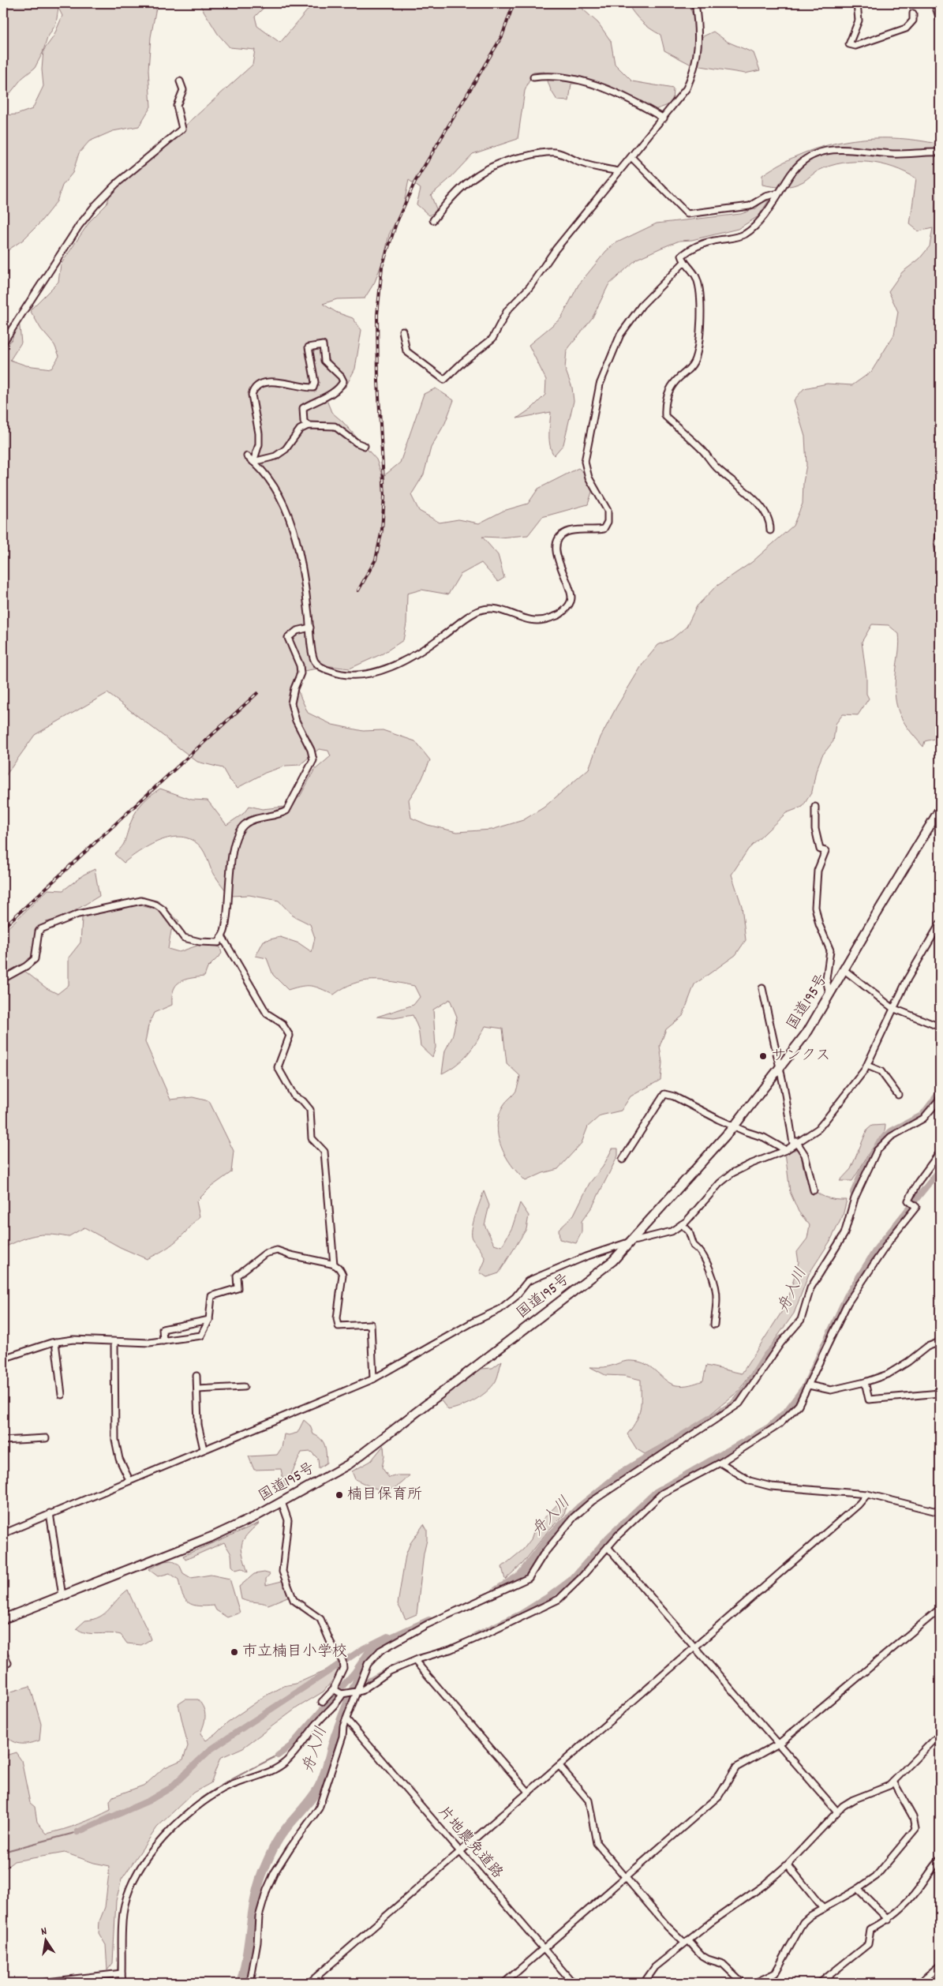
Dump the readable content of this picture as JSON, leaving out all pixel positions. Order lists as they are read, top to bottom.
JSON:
{
  "streets": {
    "highway": ["国道195号"],
    "street": ["片地農免道路"]
  },
  "water": ["舟入川"],
  "places": ["サンクス", "楠目保育所", "市立楠目小学校"],
  "north": "top"
}
